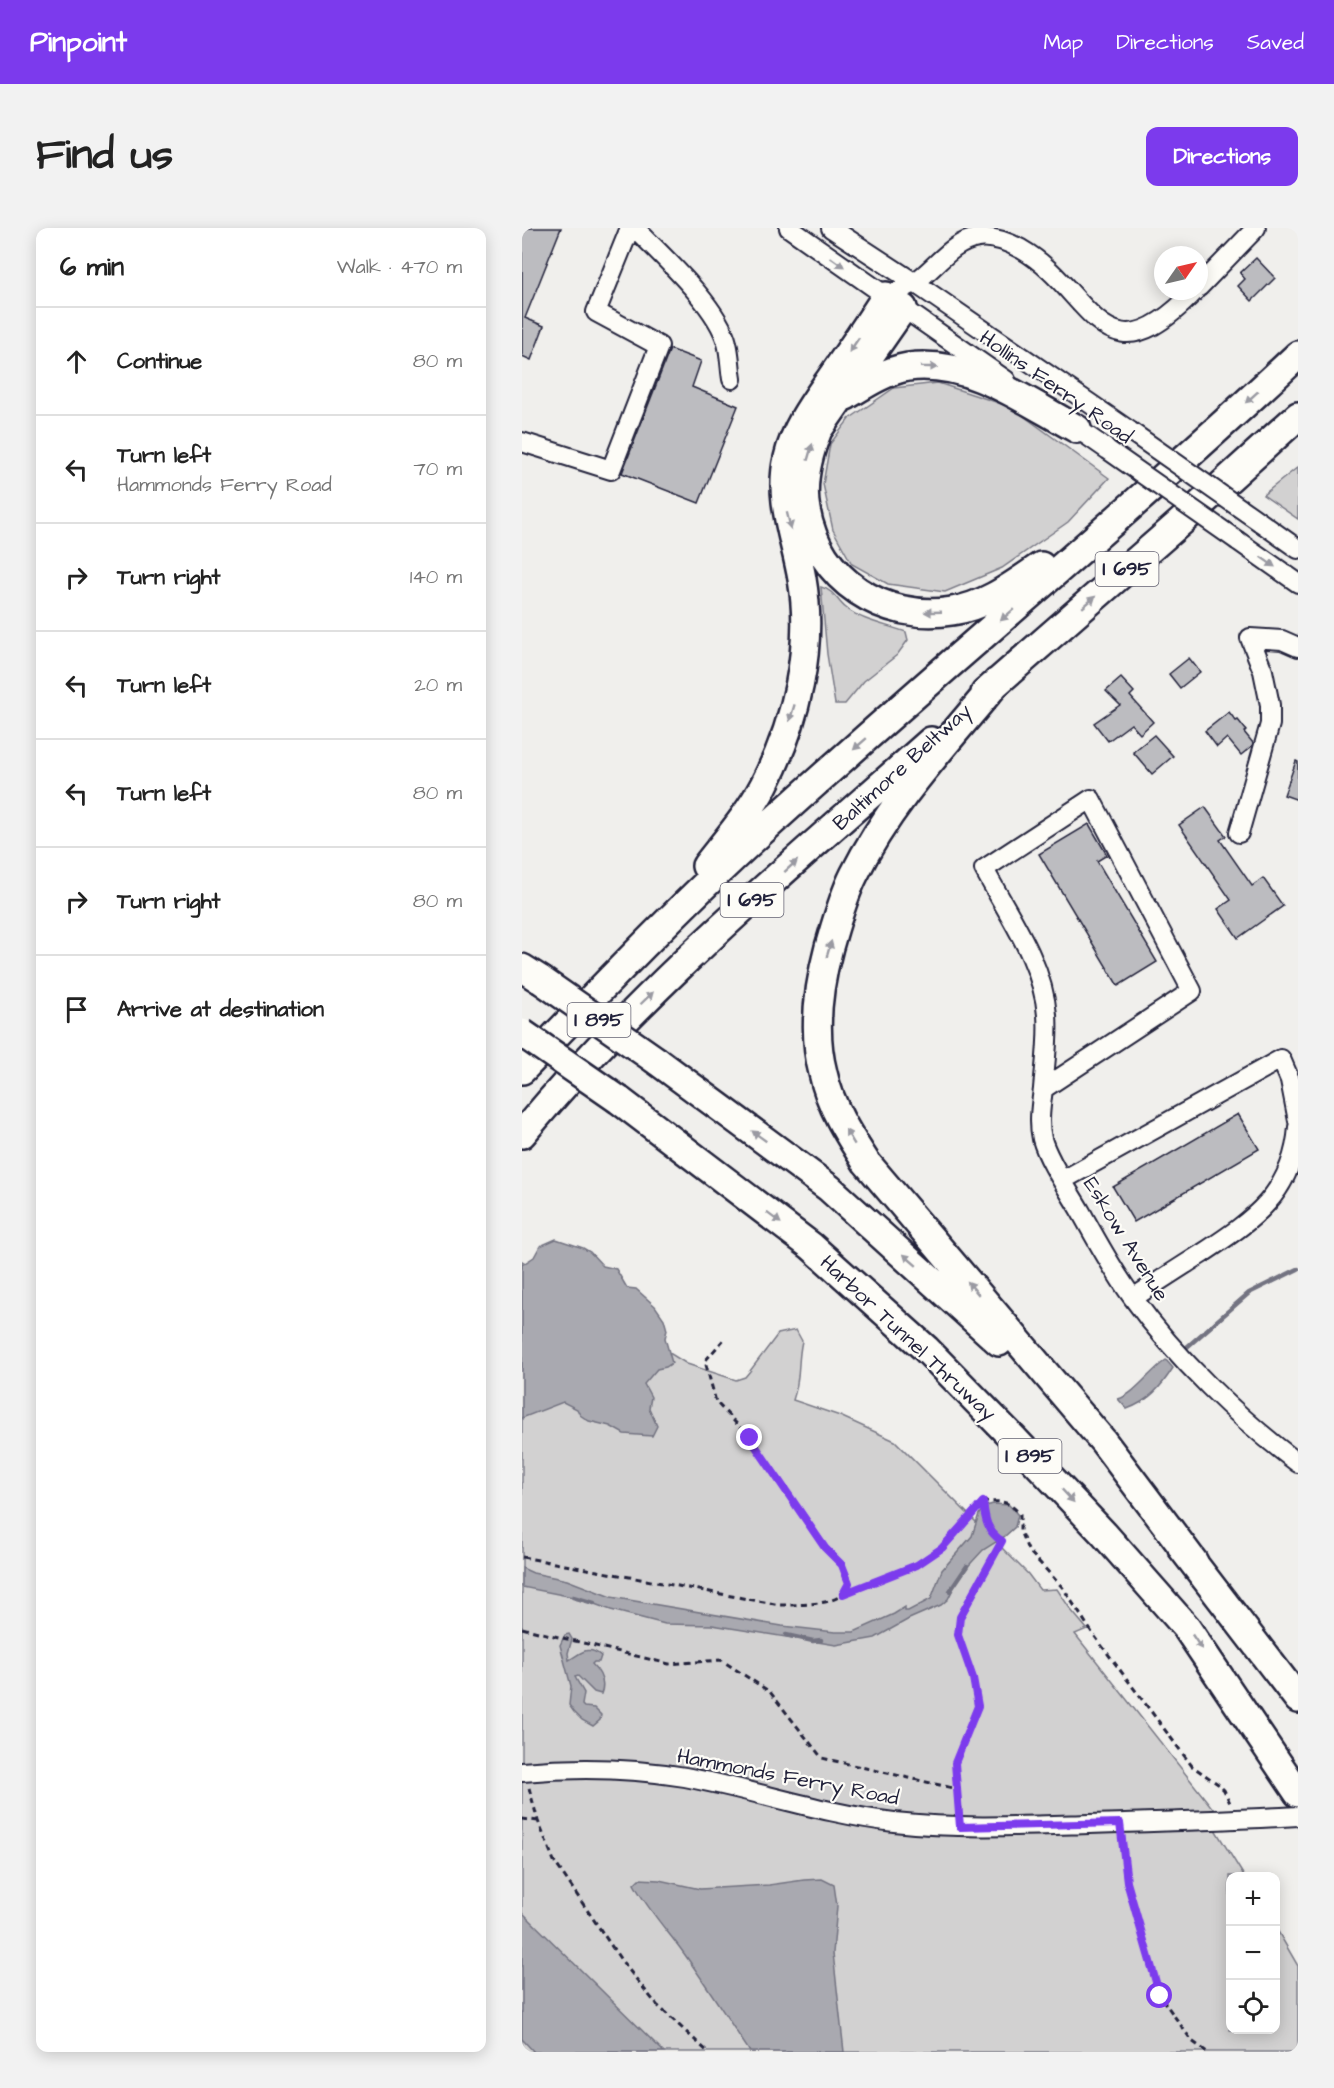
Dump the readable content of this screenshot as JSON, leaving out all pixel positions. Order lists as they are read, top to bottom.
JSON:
{
  "streets": {
    "highway": [
      "I 695",
      "Baltimore Beltway",
      "I 895",
      "Harbor Tunnel Thruway"
    ],
    "street": ["Hollins Ferry Road", "Eskow Avenue", "Hammonds Ferry Road"]
  },
  "north": "top right",
  "page": {
    "header": "Pinpoint",
    "nav": ["Map", "Directions", "Saved"],
    "title": "Find us",
    "buttons": "Directions",
    "heading": ["6 min", "Walk · 470 m"],
    "list": [
      ["Continue", "80 m"],
      ["Turn left", "Hammonds Ferry Road", "70 m"],
      ["Turn right", "140 m"],
      ["Turn left", "20 m"],
      ["Turn left", "80 m"],
      ["Turn right", "80 m"],
      "Arrive at destination"
    ],
    "map_buttons": ["+", "−"]
  }
}
